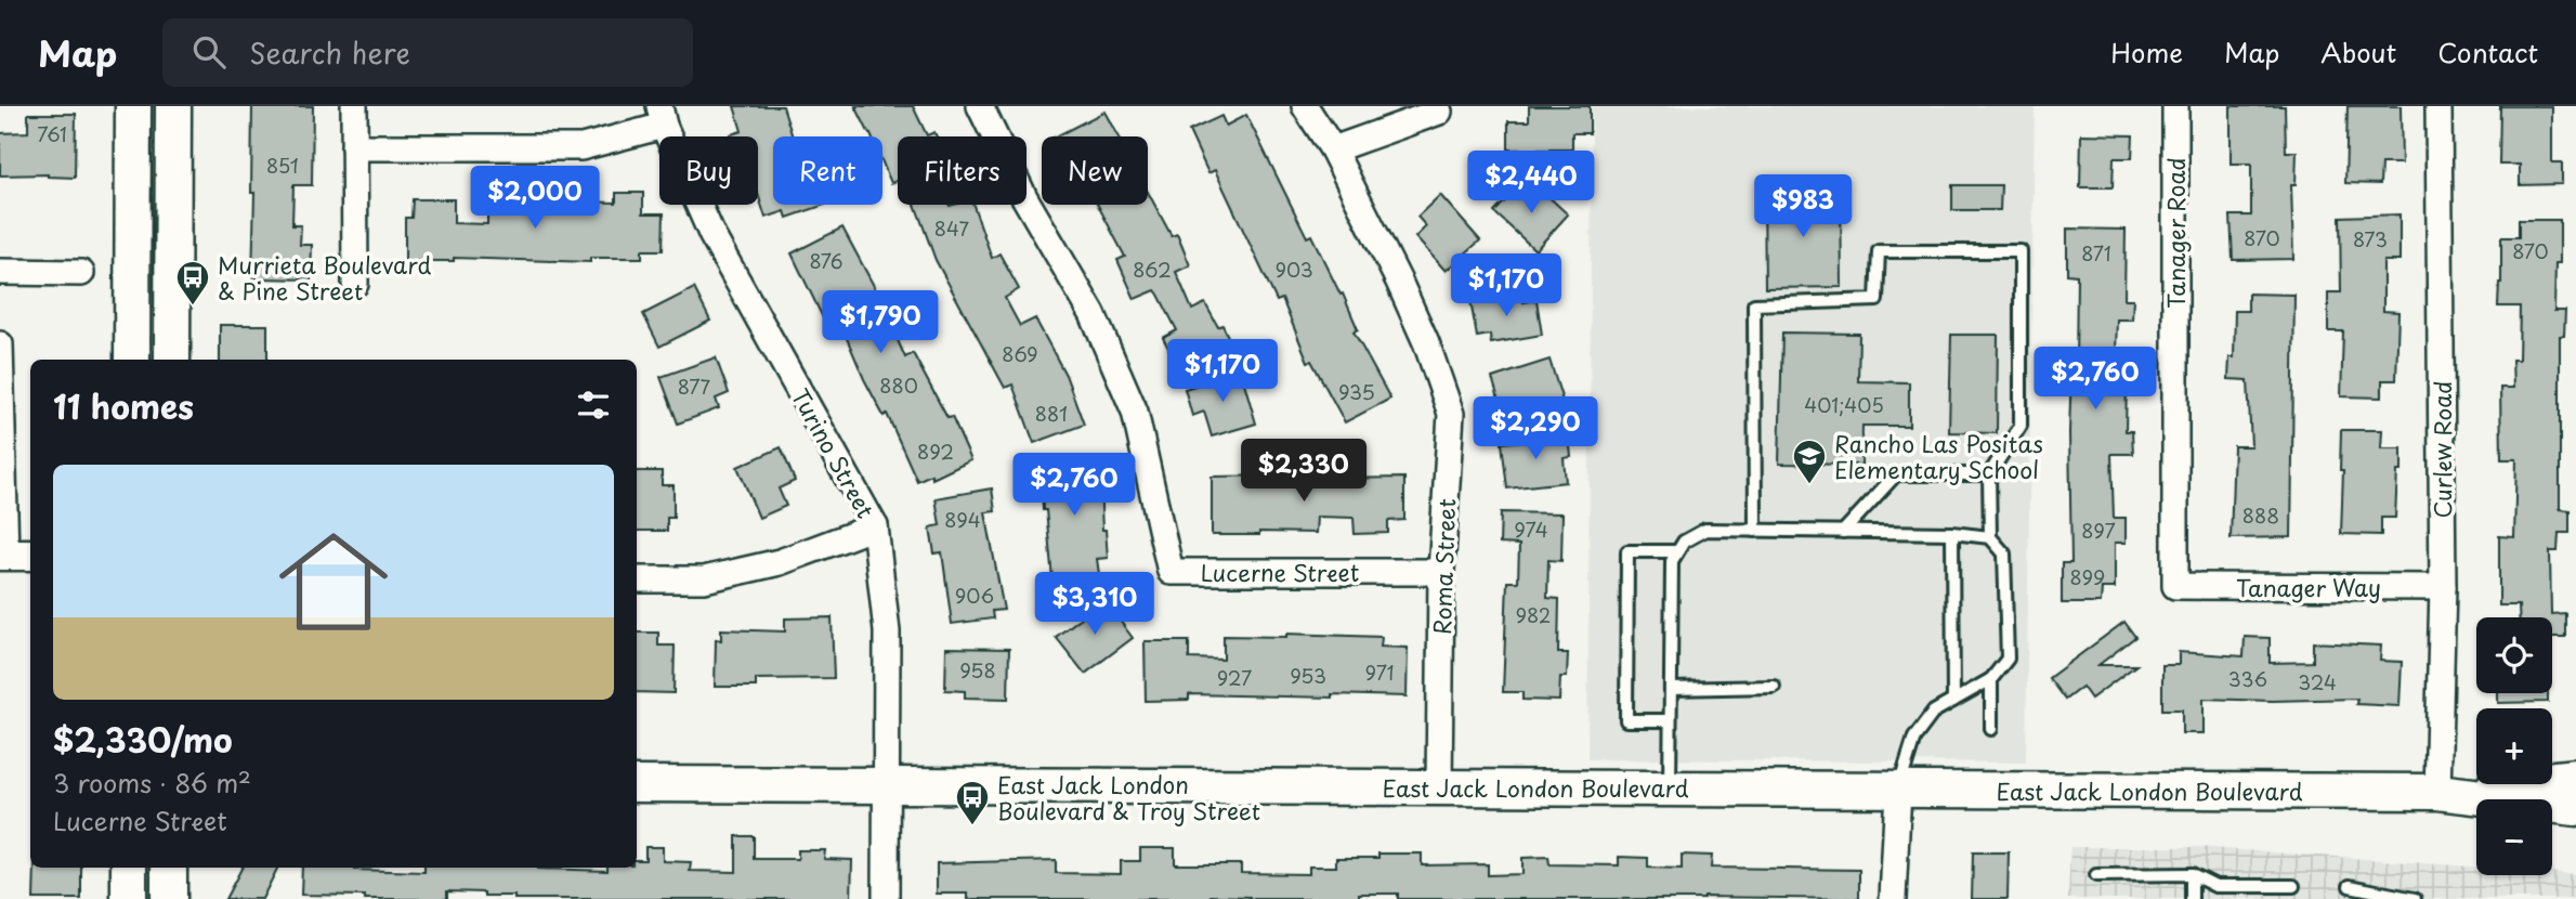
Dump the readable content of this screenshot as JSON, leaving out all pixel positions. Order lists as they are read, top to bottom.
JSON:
{
  "streets": {
    "main road": ["East Jack London Boulevard"],
    "street": [
      "Tanager Road",
      "Curlew Road",
      "Turino Street",
      "Roma Street",
      "Lucerne Street",
      "Tanager Way"
    ]
  },
  "crossings": [
    ["Tanager Road", "Tanager Way"],
    ["Curlew Road", "Tanager Way"],
    ["Curlew Road", "East Jack London Boulevard"],
    ["Turino Street", "East Jack London Boulevard"],
    ["Roma Street", "Lucerne Street"],
    ["Roma Street", "East Jack London Boulevard"]
  ],
  "places": {
    "bus stop": ["Murrieta Boulevard & Pine Street", "East Jack London Boulevard & Troy Street"],
    "school or university": ["Rancho Las Positas Elementary School"]
  },
  "house_numbers": [
    "761",
    "851",
    "847",
    "870",
    "873",
    "870",
    "871",
    "876",
    "862",
    "903",
    "869",
    "880",
    "877",
    "935",
    "401;405",
    "881",
    "892",
    "888",
    "894",
    "974",
    "897",
    "899",
    "906",
    "982",
    "958",
    "971",
    "953",
    "927",
    "336",
    "324"
  ],
  "page": {
    "header": "Map",
    "search": "Search here",
    "nav": [
      "Home",
      "Map",
      "About",
      "Contact"
    ],
    "chip": [
      "Buy",
      "Rent",
      "Filters",
      "New"
    ],
    "price": [
      "$2,440",
      "$2,000",
      "$983",
      "$1,170",
      "$1,790",
      "$1,170",
      "$2,760",
      "$2,290",
      "$2,330",
      "$2,760",
      "$3,310"
    ],
    "heading": "11 homes",
    "list": [
      {
        "name": "$2,330/mo",
        "note": "3 rooms · 86 m² · Lucerne Street"
      }
    ],
    "map_buttons": ["+", "−"]
  }
}
